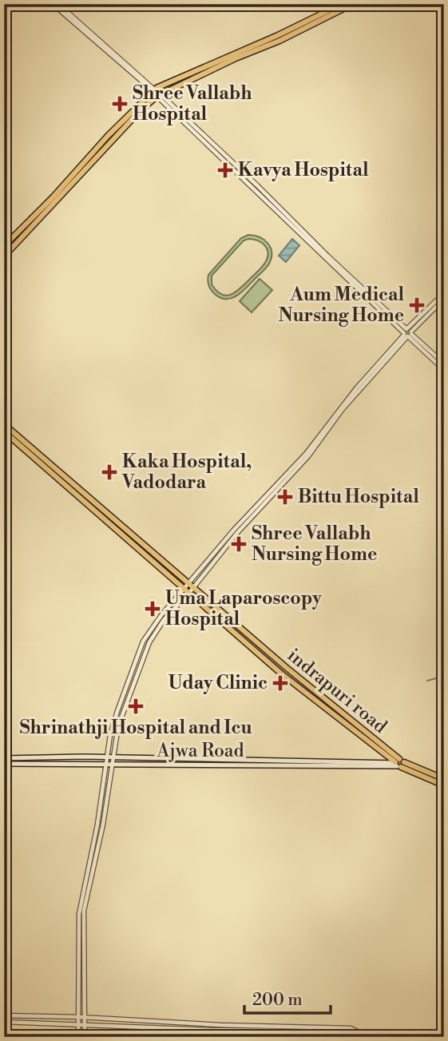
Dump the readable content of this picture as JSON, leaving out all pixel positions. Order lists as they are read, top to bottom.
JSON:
{
  "streets": {
    "main road": ["indrapuri road", "Ajwa Road"]
  },
  "crossings": [
    ["indrapuri road", "Ajwa Road"]
  ],
  "places": {
    "health": [
      "Shree Vallabh Hospital",
      "Kavya Hospital",
      "Aum Medical Nursing Home",
      "Kaka Hospital, Vadodara",
      "Bittu Hospital",
      "Shree Vallabh Nursing Home",
      "Uma Laparoscopy Hospital",
      "Uday Clinic",
      "Shrinathji Hospital and Icu"
    ]
  },
  "scale_bar": "200 m"
}
